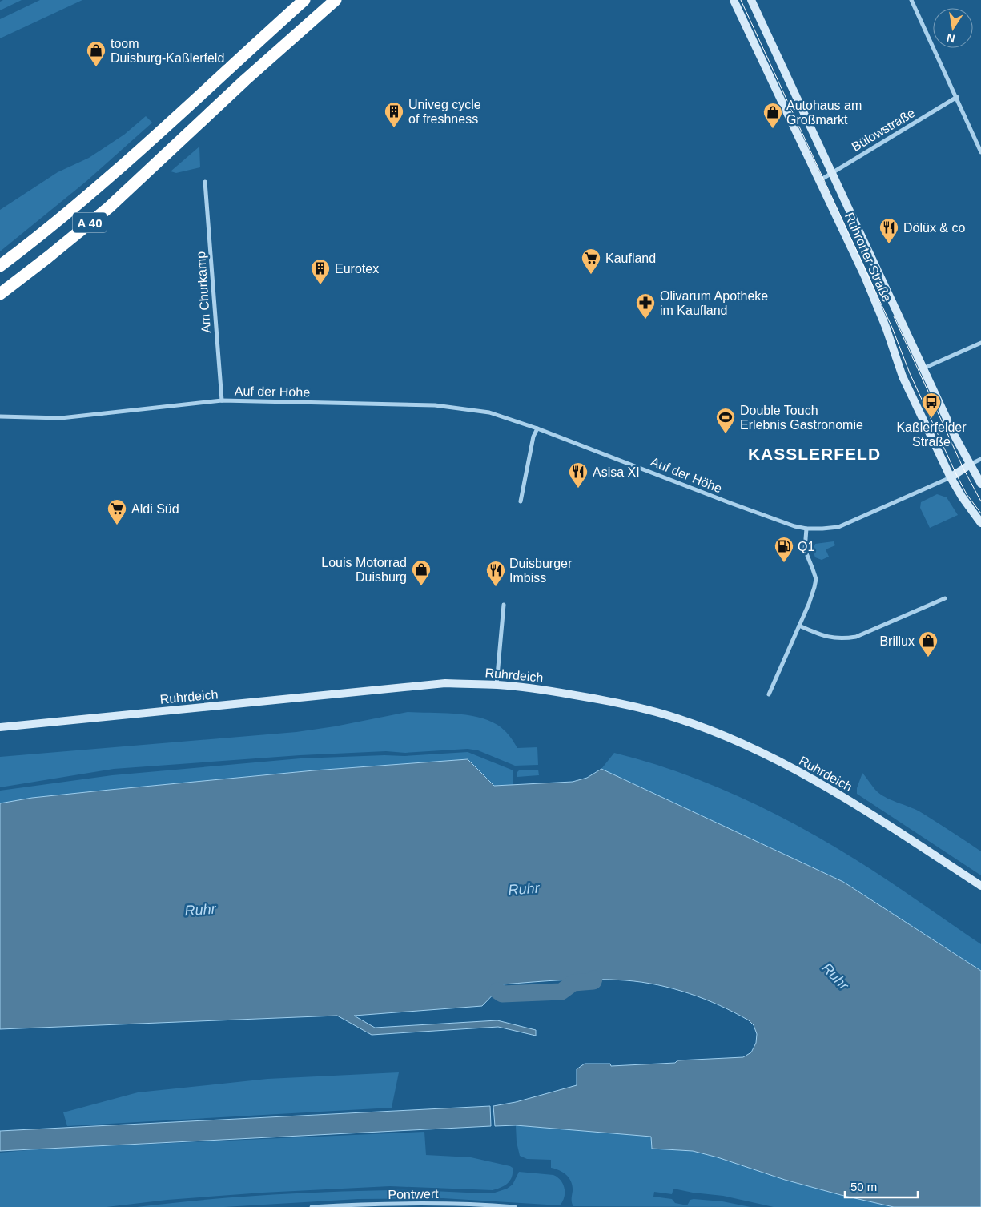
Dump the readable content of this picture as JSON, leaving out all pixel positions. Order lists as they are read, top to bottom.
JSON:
{
  "streets": {
    "highway": ["A 40"],
    "main road": ["Ruhrorter Straße", "Ruhrdeich"],
    "street": [
      "Bülowstraße",
      "Am Churkamp",
      "Auf der Höhe",
      "Pontwert"
    ]
  },
  "crossings": [
    ["Bülowstraße", "Ruhrorter Straße"],
    ["Ruhrorter Straße", "Auf der Höhe"],
    ["Am Churkamp", "Auf der Höhe"]
  ],
  "districts": ["KASSLERFELD"],
  "water": ["Ruhr"],
  "places": {
    "shop": [
      "toom Duisburg-Kaßlerfeld",
      "Autohaus am Großmarkt",
      "Louis Motorrad Duisburg",
      "Brillux"
    ],
    "building": ["Univeg cycle of freshness", "Eurotex"],
    "restaurant": ["Dölüx & co", "Asisa XI", "Duisburger Imbiss"],
    "supermarket": ["Kaufland", "Aldi Süd"],
    "pharmacy": ["Olivarum Apotheke im Kaufland"],
    "bus stop": ["Kaßlerfelder Straße"],
    "sports": ["Double Touch Erlebnis Gastronomie"],
    "fuel station": ["Q1"]
  },
  "scale_bar": "50 m",
  "north": "bottom"
}
